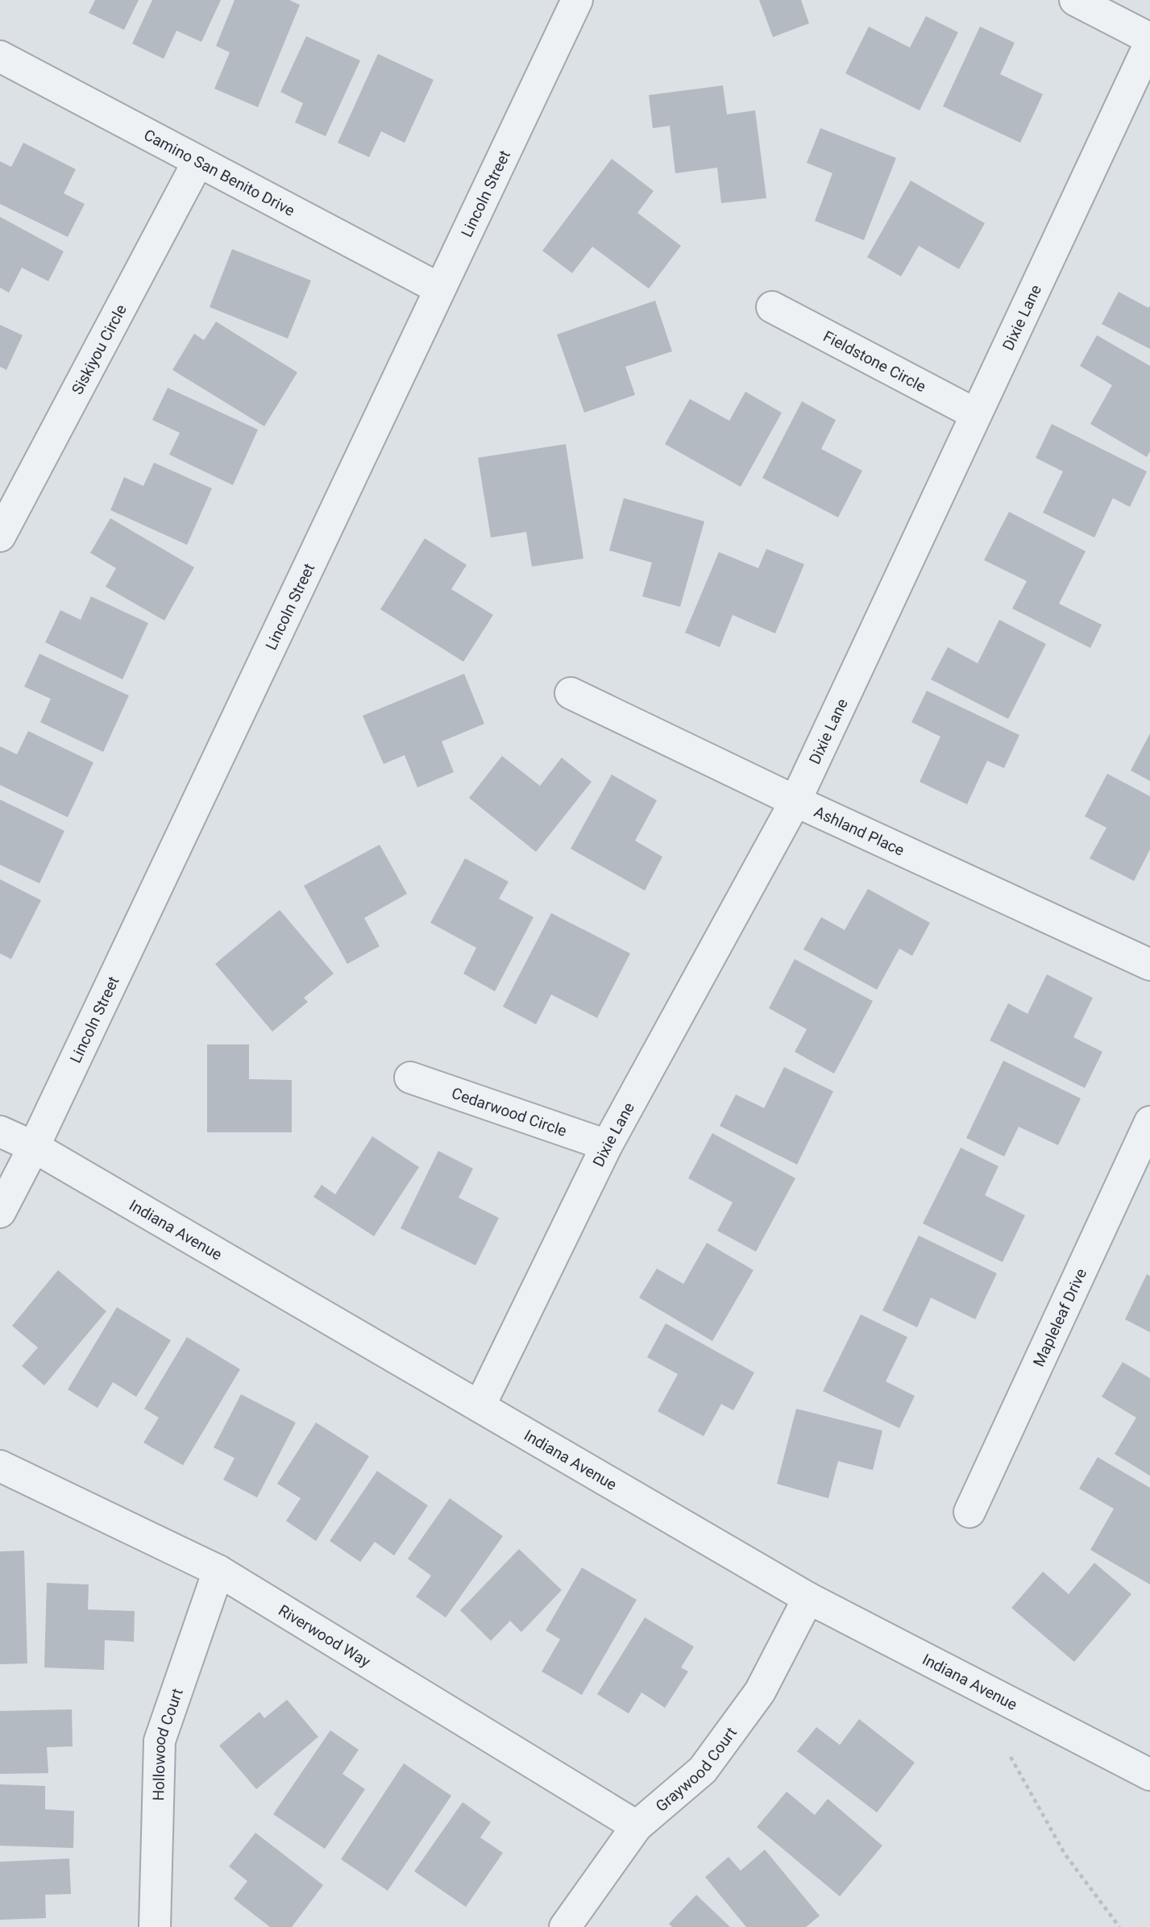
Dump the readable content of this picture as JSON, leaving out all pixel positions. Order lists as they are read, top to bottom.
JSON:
{
  "streets": {
    "street": [
      "Camino San Benito Drive",
      "Lincoln Street",
      "Dixie Lane",
      "Siskiyou Circle",
      "Fieldstone Circle",
      "Ashland Place",
      "Cedarwood Circle",
      "Indiana Avenue",
      "Mapleleaf Drive",
      "Riverwood Way",
      "Hollowood Court",
      "Graywood Court"
    ]
  },
  "crossings": [
    ["Camino San Benito Drive", "Lincoln Street"],
    ["Camino San Benito Drive", "Siskiyou Circle"],
    ["Lincoln Street", "Indiana Avenue"],
    ["Dixie Lane", "Fieldstone Circle"],
    ["Dixie Lane", "Ashland Place"],
    ["Dixie Lane", "Cedarwood Circle"],
    ["Dixie Lane", "Indiana Avenue"],
    ["Indiana Avenue", "Graywood Court"],
    ["Riverwood Way", "Hollowood Court"],
    ["Riverwood Way", "Graywood Court"]
  ]
}
